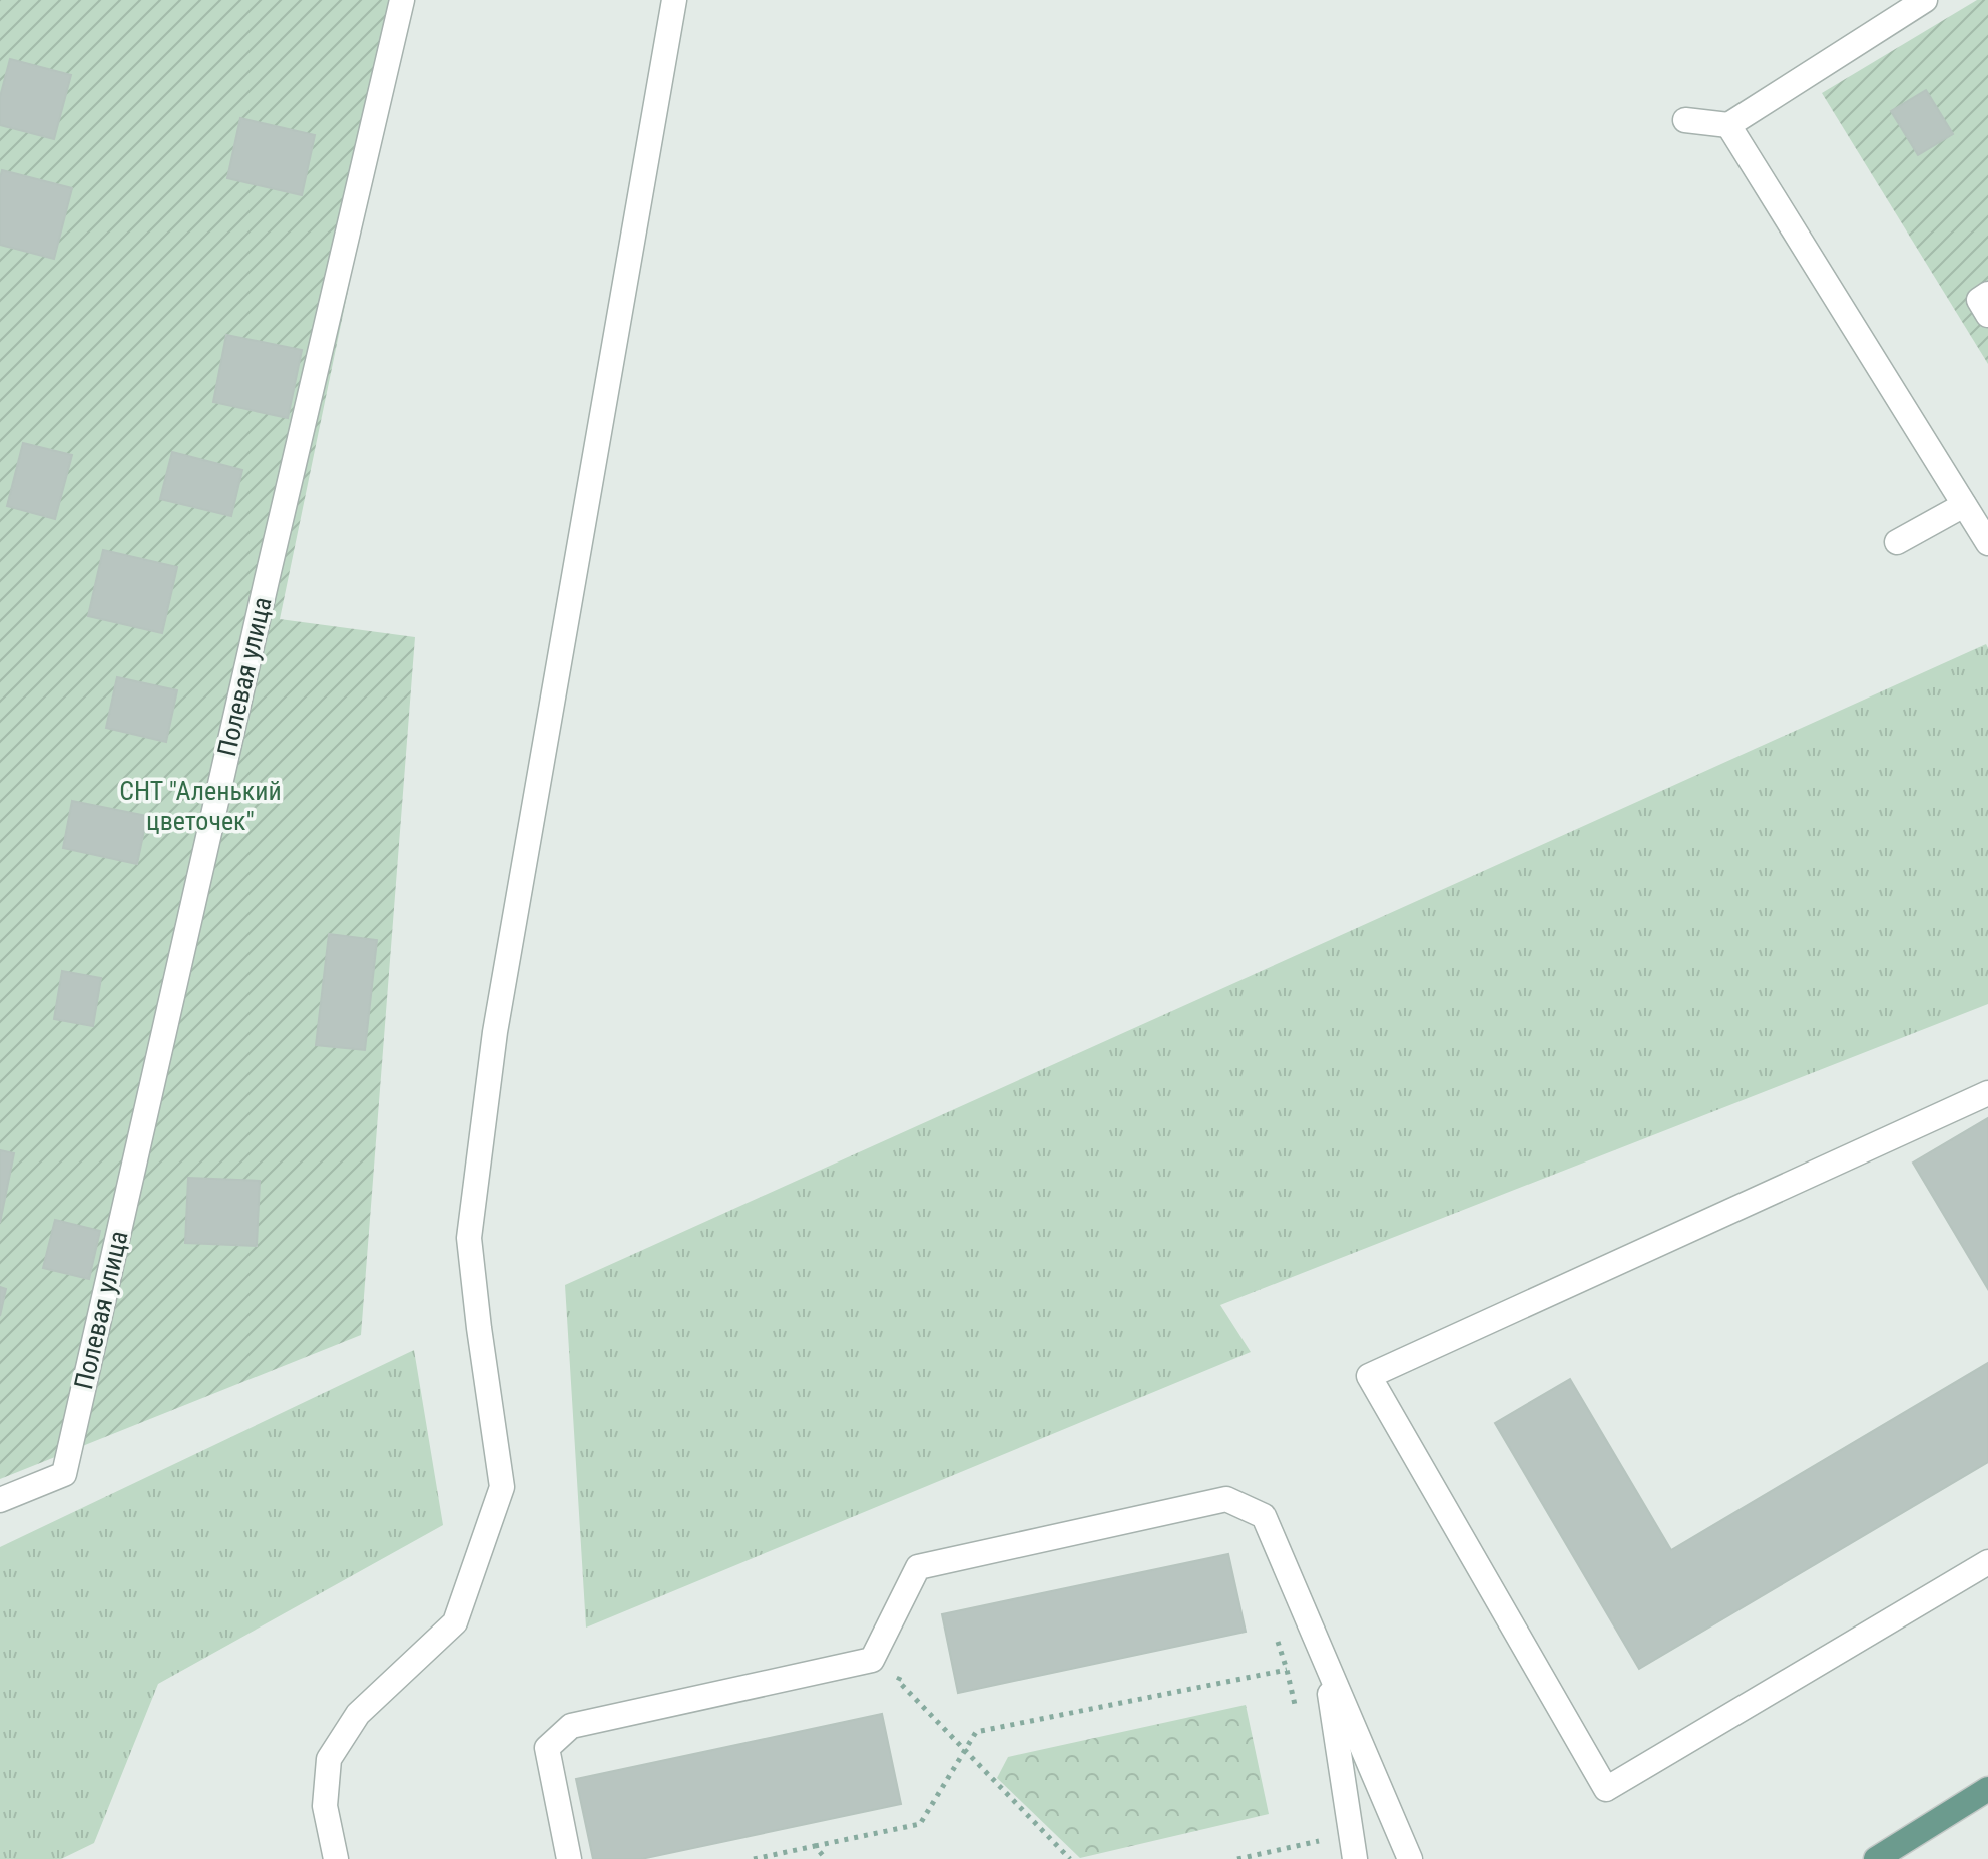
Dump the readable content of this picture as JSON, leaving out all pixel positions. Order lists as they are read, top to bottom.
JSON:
{
  "streets": {
    "street": ["Полевая улица"]
  },
  "parks": ["СНТ \"Аленький цветочек\""]
}
